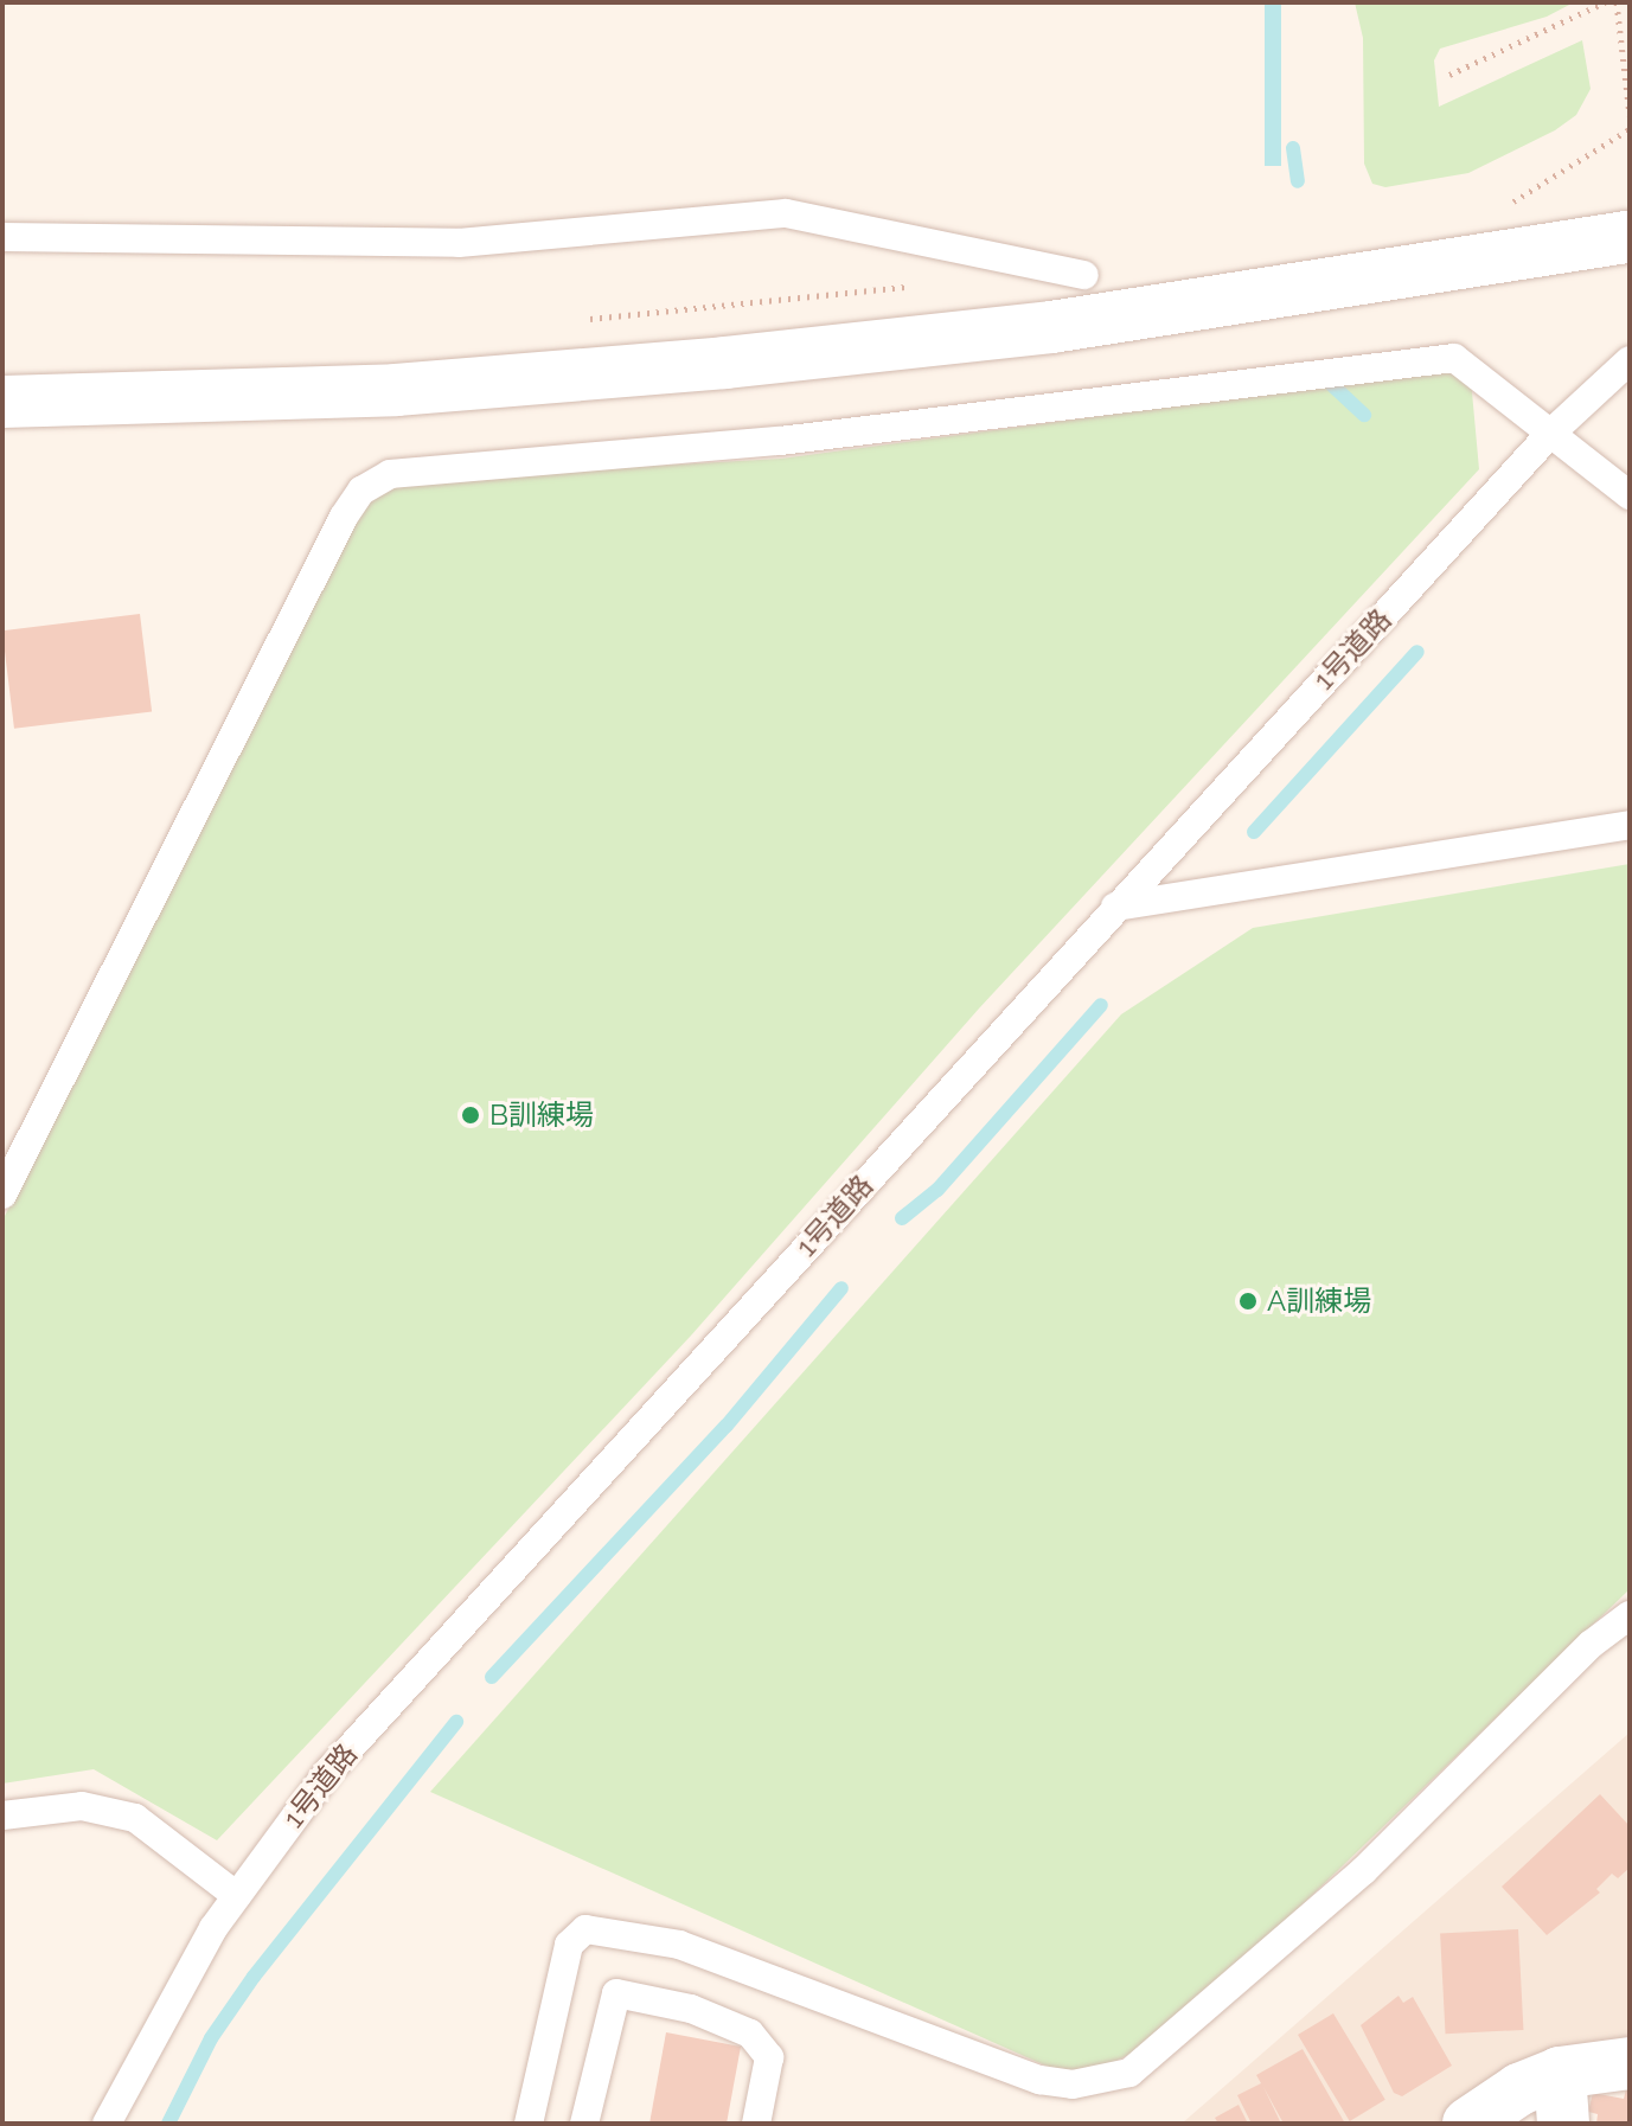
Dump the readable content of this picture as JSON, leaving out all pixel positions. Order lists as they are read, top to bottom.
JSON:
{
  "streets": {
    "lane": ["1号道路"]
  },
  "places": ["B訓練場", "A訓練場"]
}
